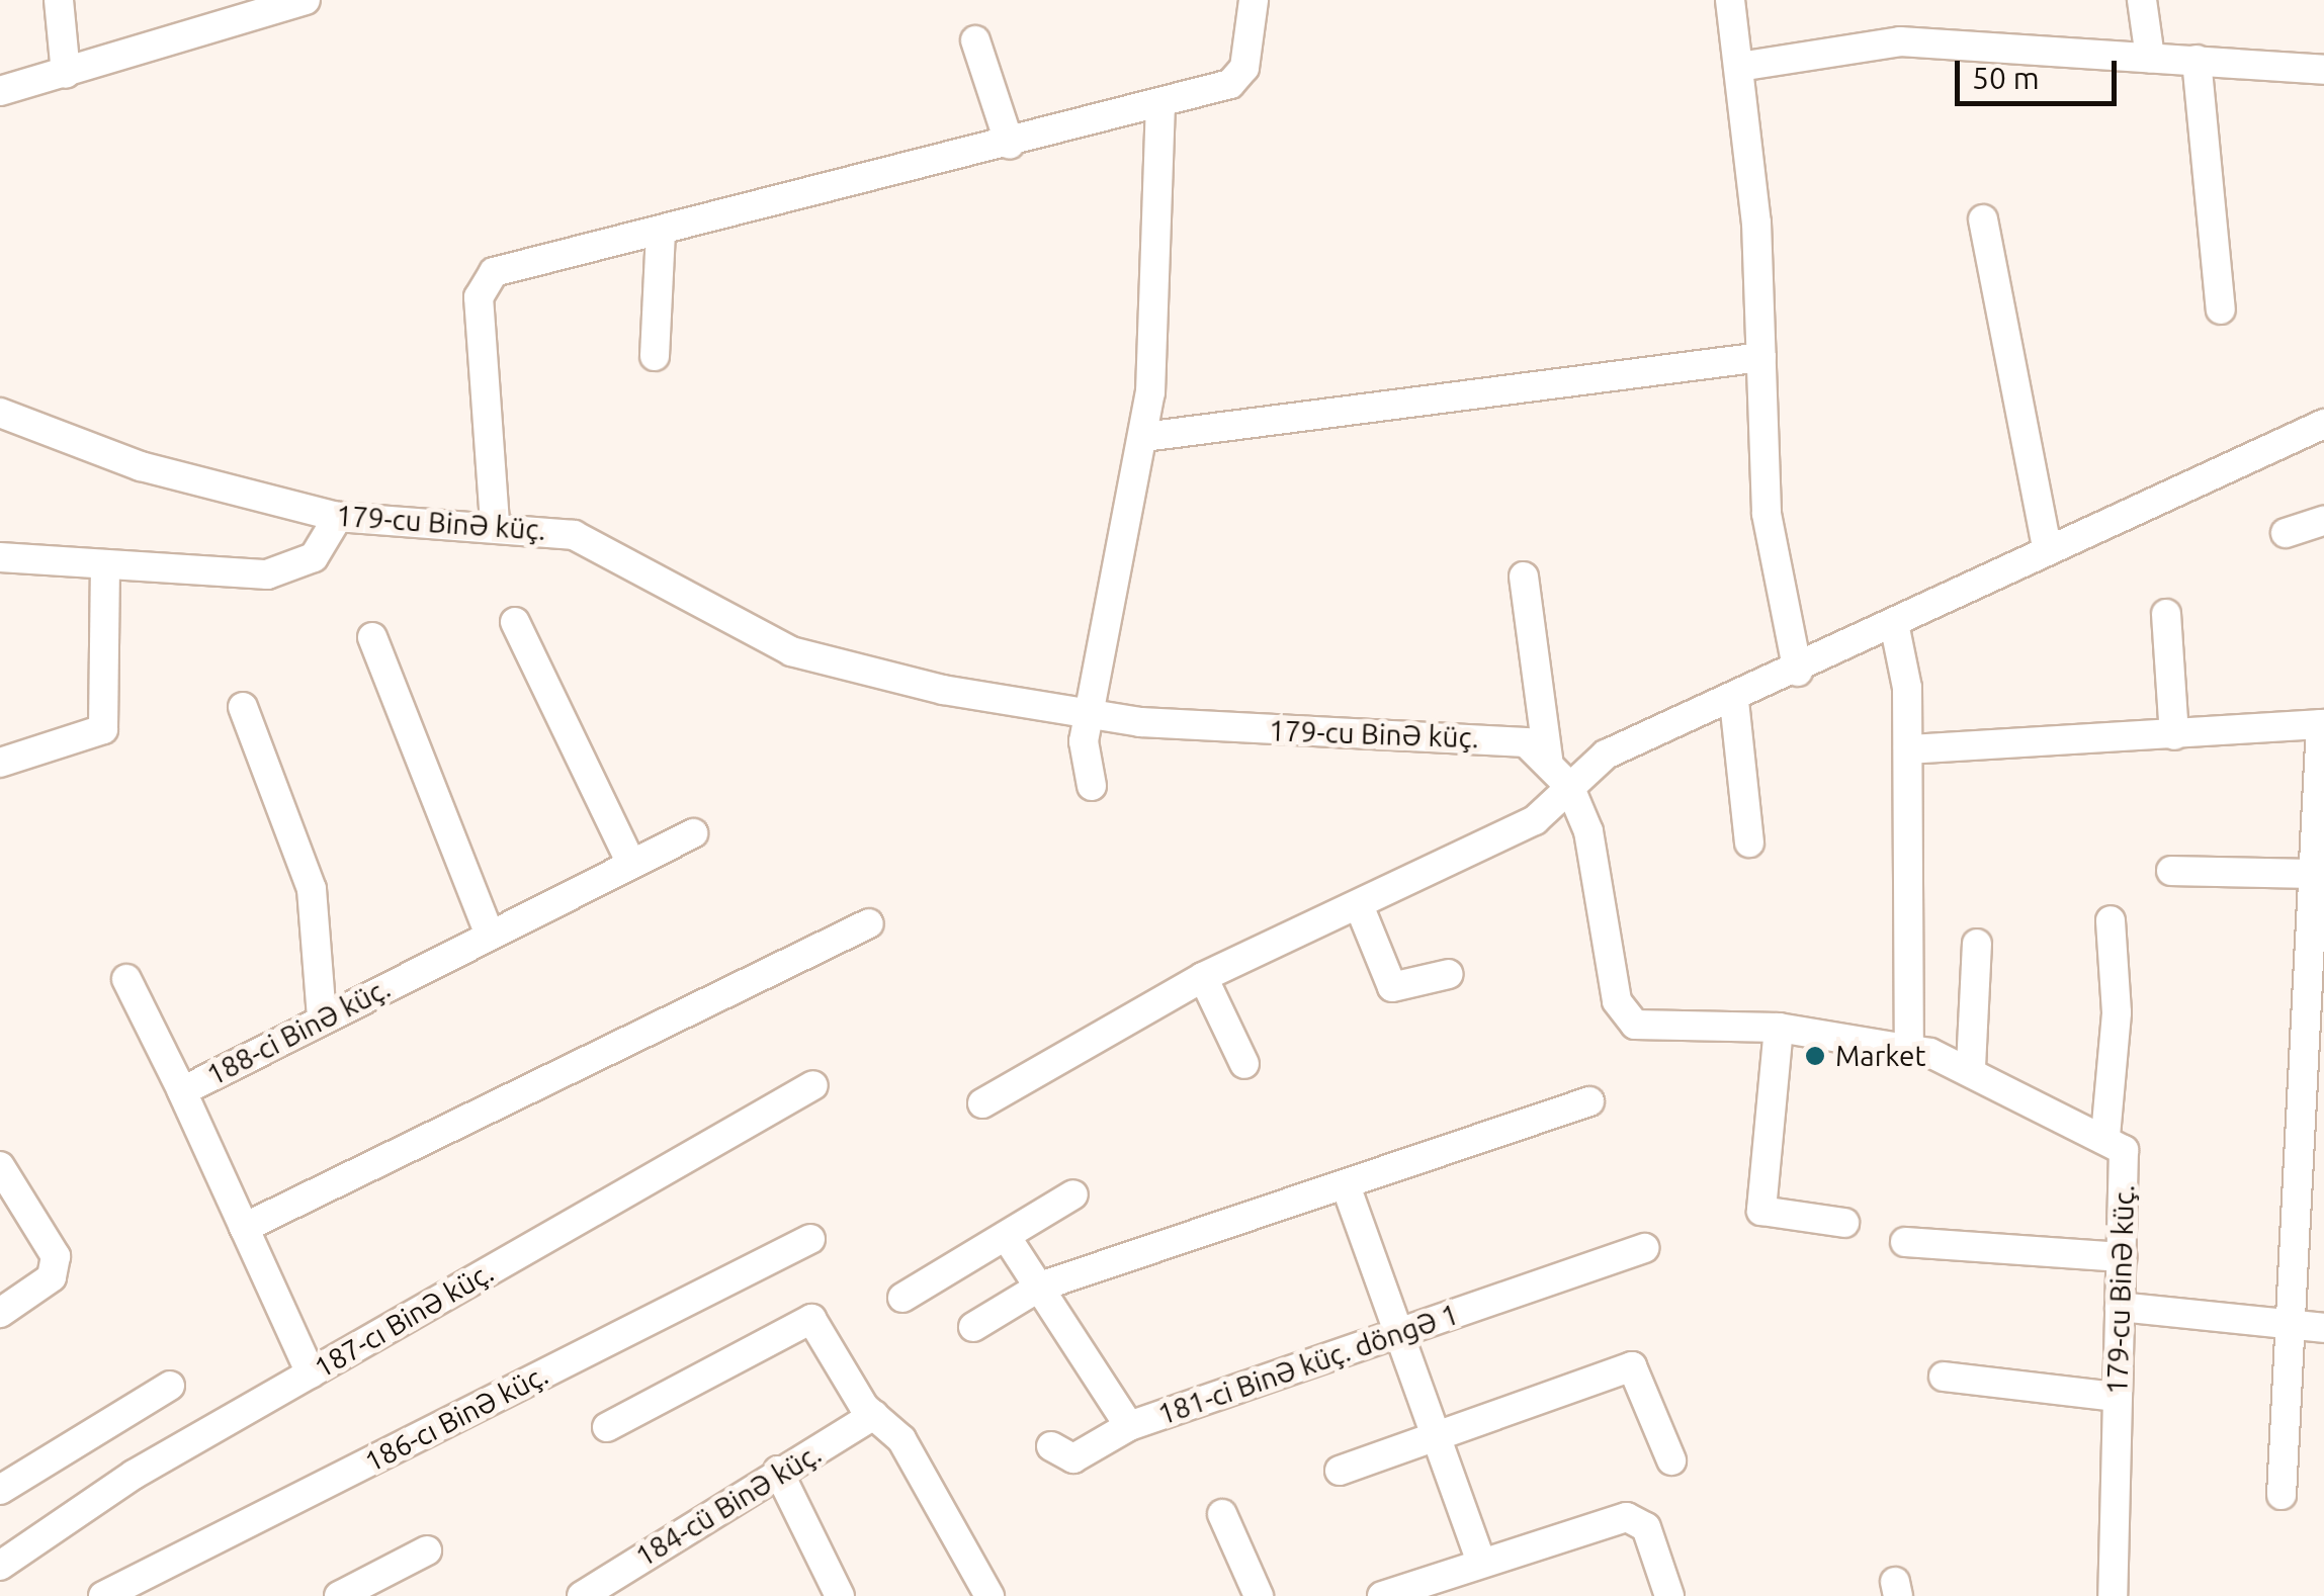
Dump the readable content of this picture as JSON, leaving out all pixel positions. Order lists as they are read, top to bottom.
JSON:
{
  "streets": {
    "street": [
      "179-cu Binə küç.",
      "188-ci Binə küç.",
      "187-cı Binə küç.",
      "181-ci Binə küç. döngə 1",
      "186-cı Binə küç.",
      "184-cü Binə küç."
    ]
  },
  "crossings": [
    ["188-ci Binə küç.", "187-cı Binə küç."]
  ],
  "places": ["Market"],
  "scale_bar": "50 m"
}
